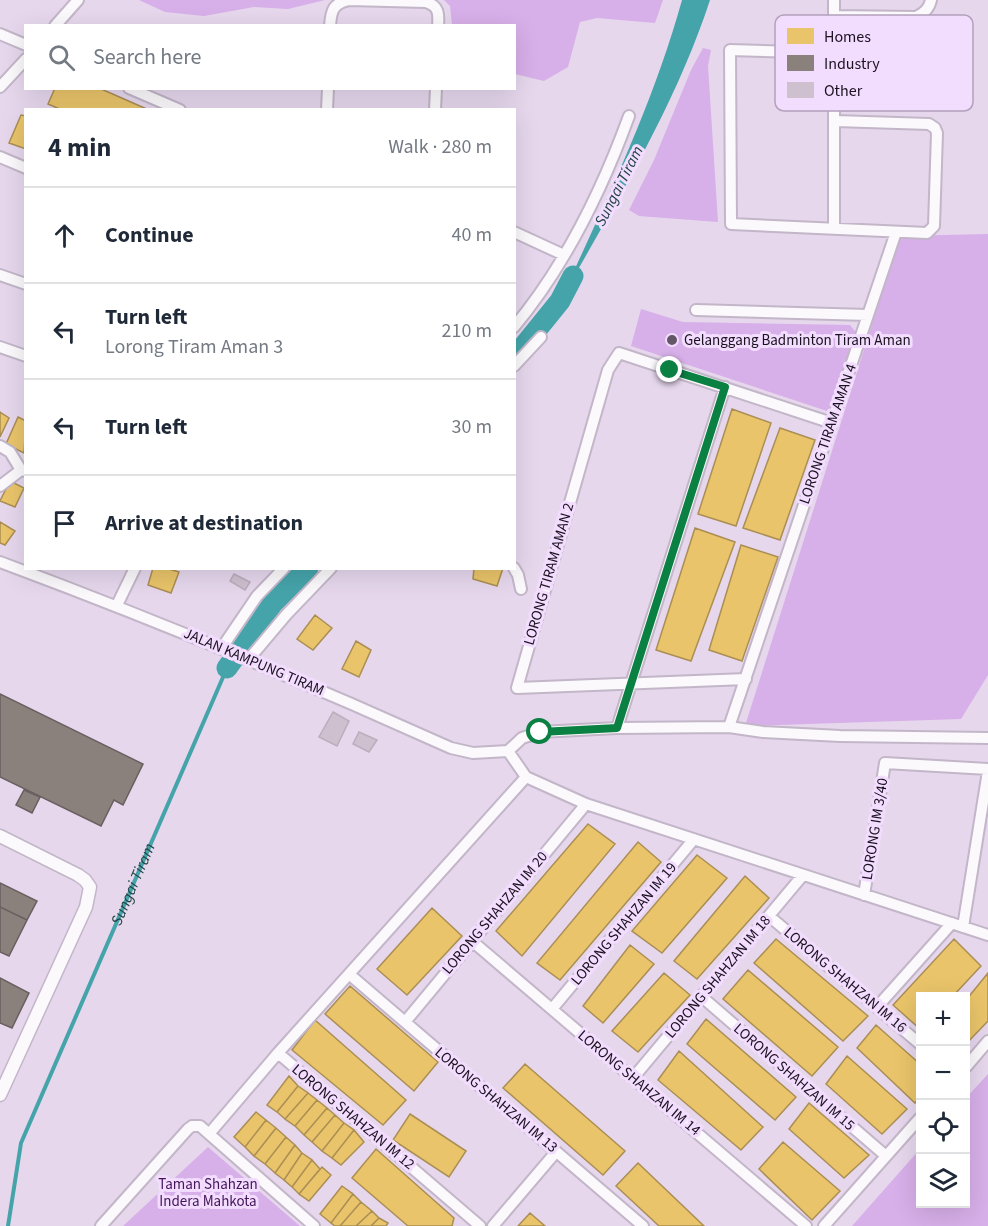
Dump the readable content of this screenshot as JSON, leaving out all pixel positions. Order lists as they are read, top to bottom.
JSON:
{
  "streets": {
    "street": [
      "LORONG TIRAM AMAN 4",
      "LORONG TIRAM AMAN 2",
      "JALAN KAMPUNG TIRAM",
      "LORONG IM 3/40",
      "LORONG SHAHZAN IM 20",
      "LORONG SHAHZAN IM 19",
      "LORONG SHAHZAN IM 18",
      "LORONG SHAHZAN IM 16",
      "LORONG SHAHZAN IM 15",
      "LORONG SHAHZAN IM 14",
      "LORONG SHAHZAN IM 13",
      "LORONG SHAHZAN IM 12"
    ]
  },
  "crossings": [
    ["LORONG SHAHZAN IM 20", "LORONG SHAHZAN IM 14"],
    ["LORONG SHAHZAN IM 20", "LORONG SHAHZAN IM 13"],
    ["LORONG SHAHZAN IM 19", "LORONG SHAHZAN IM 14"],
    ["LORONG SHAHZAN IM 18", "LORONG SHAHZAN IM 16"],
    ["LORONG SHAHZAN IM 18", "LORONG SHAHZAN IM 15"],
    ["LORONG SHAHZAN IM 18", "LORONG SHAHZAN IM 14"]
  ],
  "water": ["Sungai Tiram"],
  "parks": ["Taman Shahzan Indera Mahkota"],
  "places": ["Gelanggang Badminton Tiram Aman"],
  "legend": ["Homes", "Industry", "Other"],
  "page": {
    "search": "Search here",
    "heading": ["4 min", "Walk · 280 m"],
    "list": [
      ["Continue", "40 m"],
      ["Turn left", "Lorong Tiram Aman 3", "210 m"],
      ["Turn left", "30 m"],
      "Arrive at destination"
    ],
    "map_buttons": ["+", "−"]
  }
}
